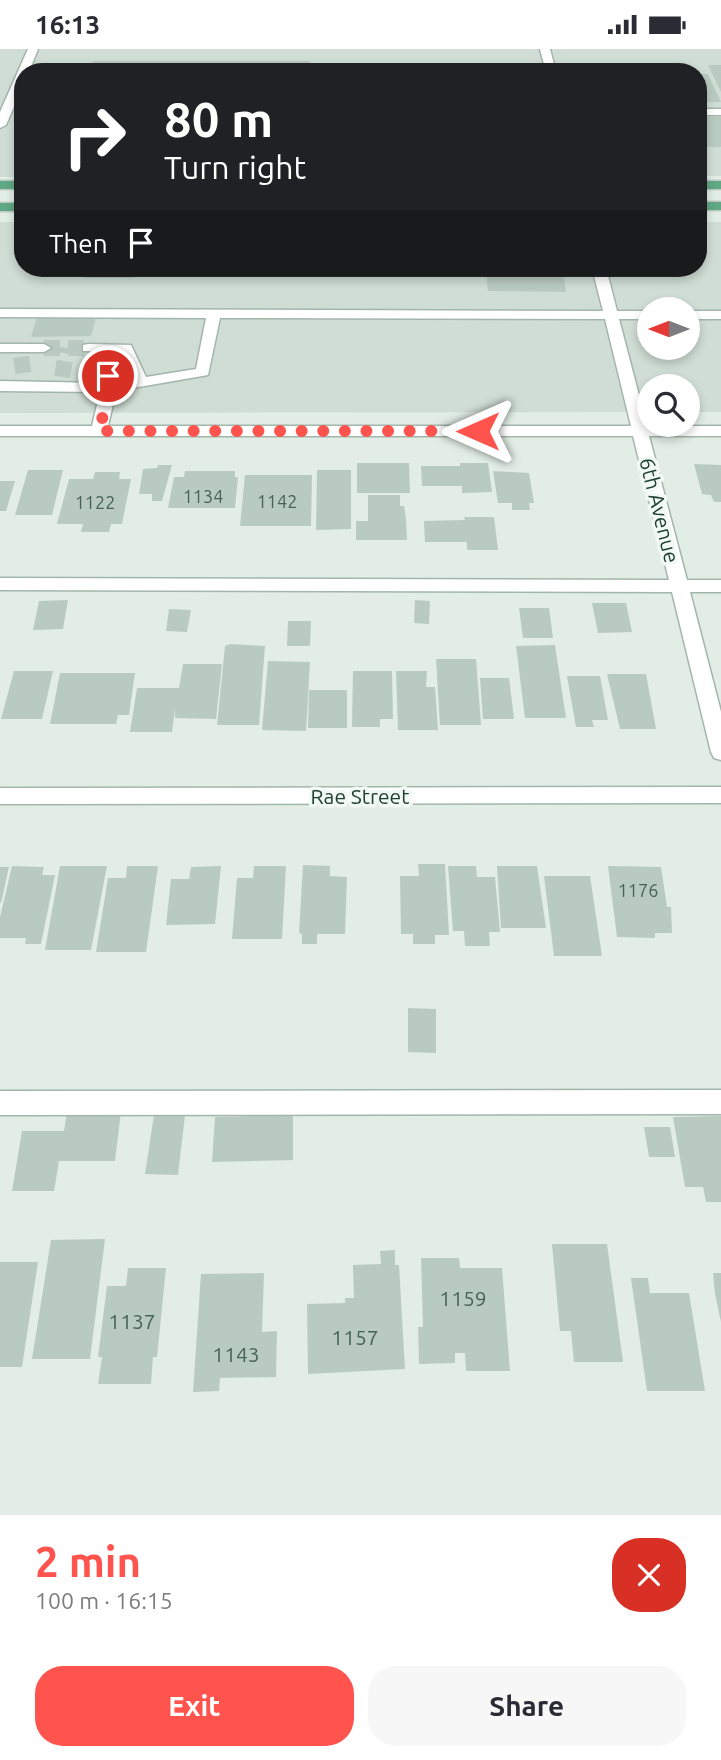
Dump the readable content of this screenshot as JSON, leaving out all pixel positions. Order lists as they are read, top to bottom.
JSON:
{
  "streets": {
    "street": ["6th Avenue", "Rae Street"]
  },
  "house_numbers": [
    "1134",
    "1142",
    "1122",
    "1176",
    "1159",
    "1137",
    "1157",
    "1143"
  ],
  "north": "left",
  "page": {
    "status": "16:13",
    "turn": ["80 m", "Turn right"],
    "then": "Then",
    "heading": ["2 min", "100 m · 16:15"],
    "buttons": ["Exit", "Share"]
  }
}
